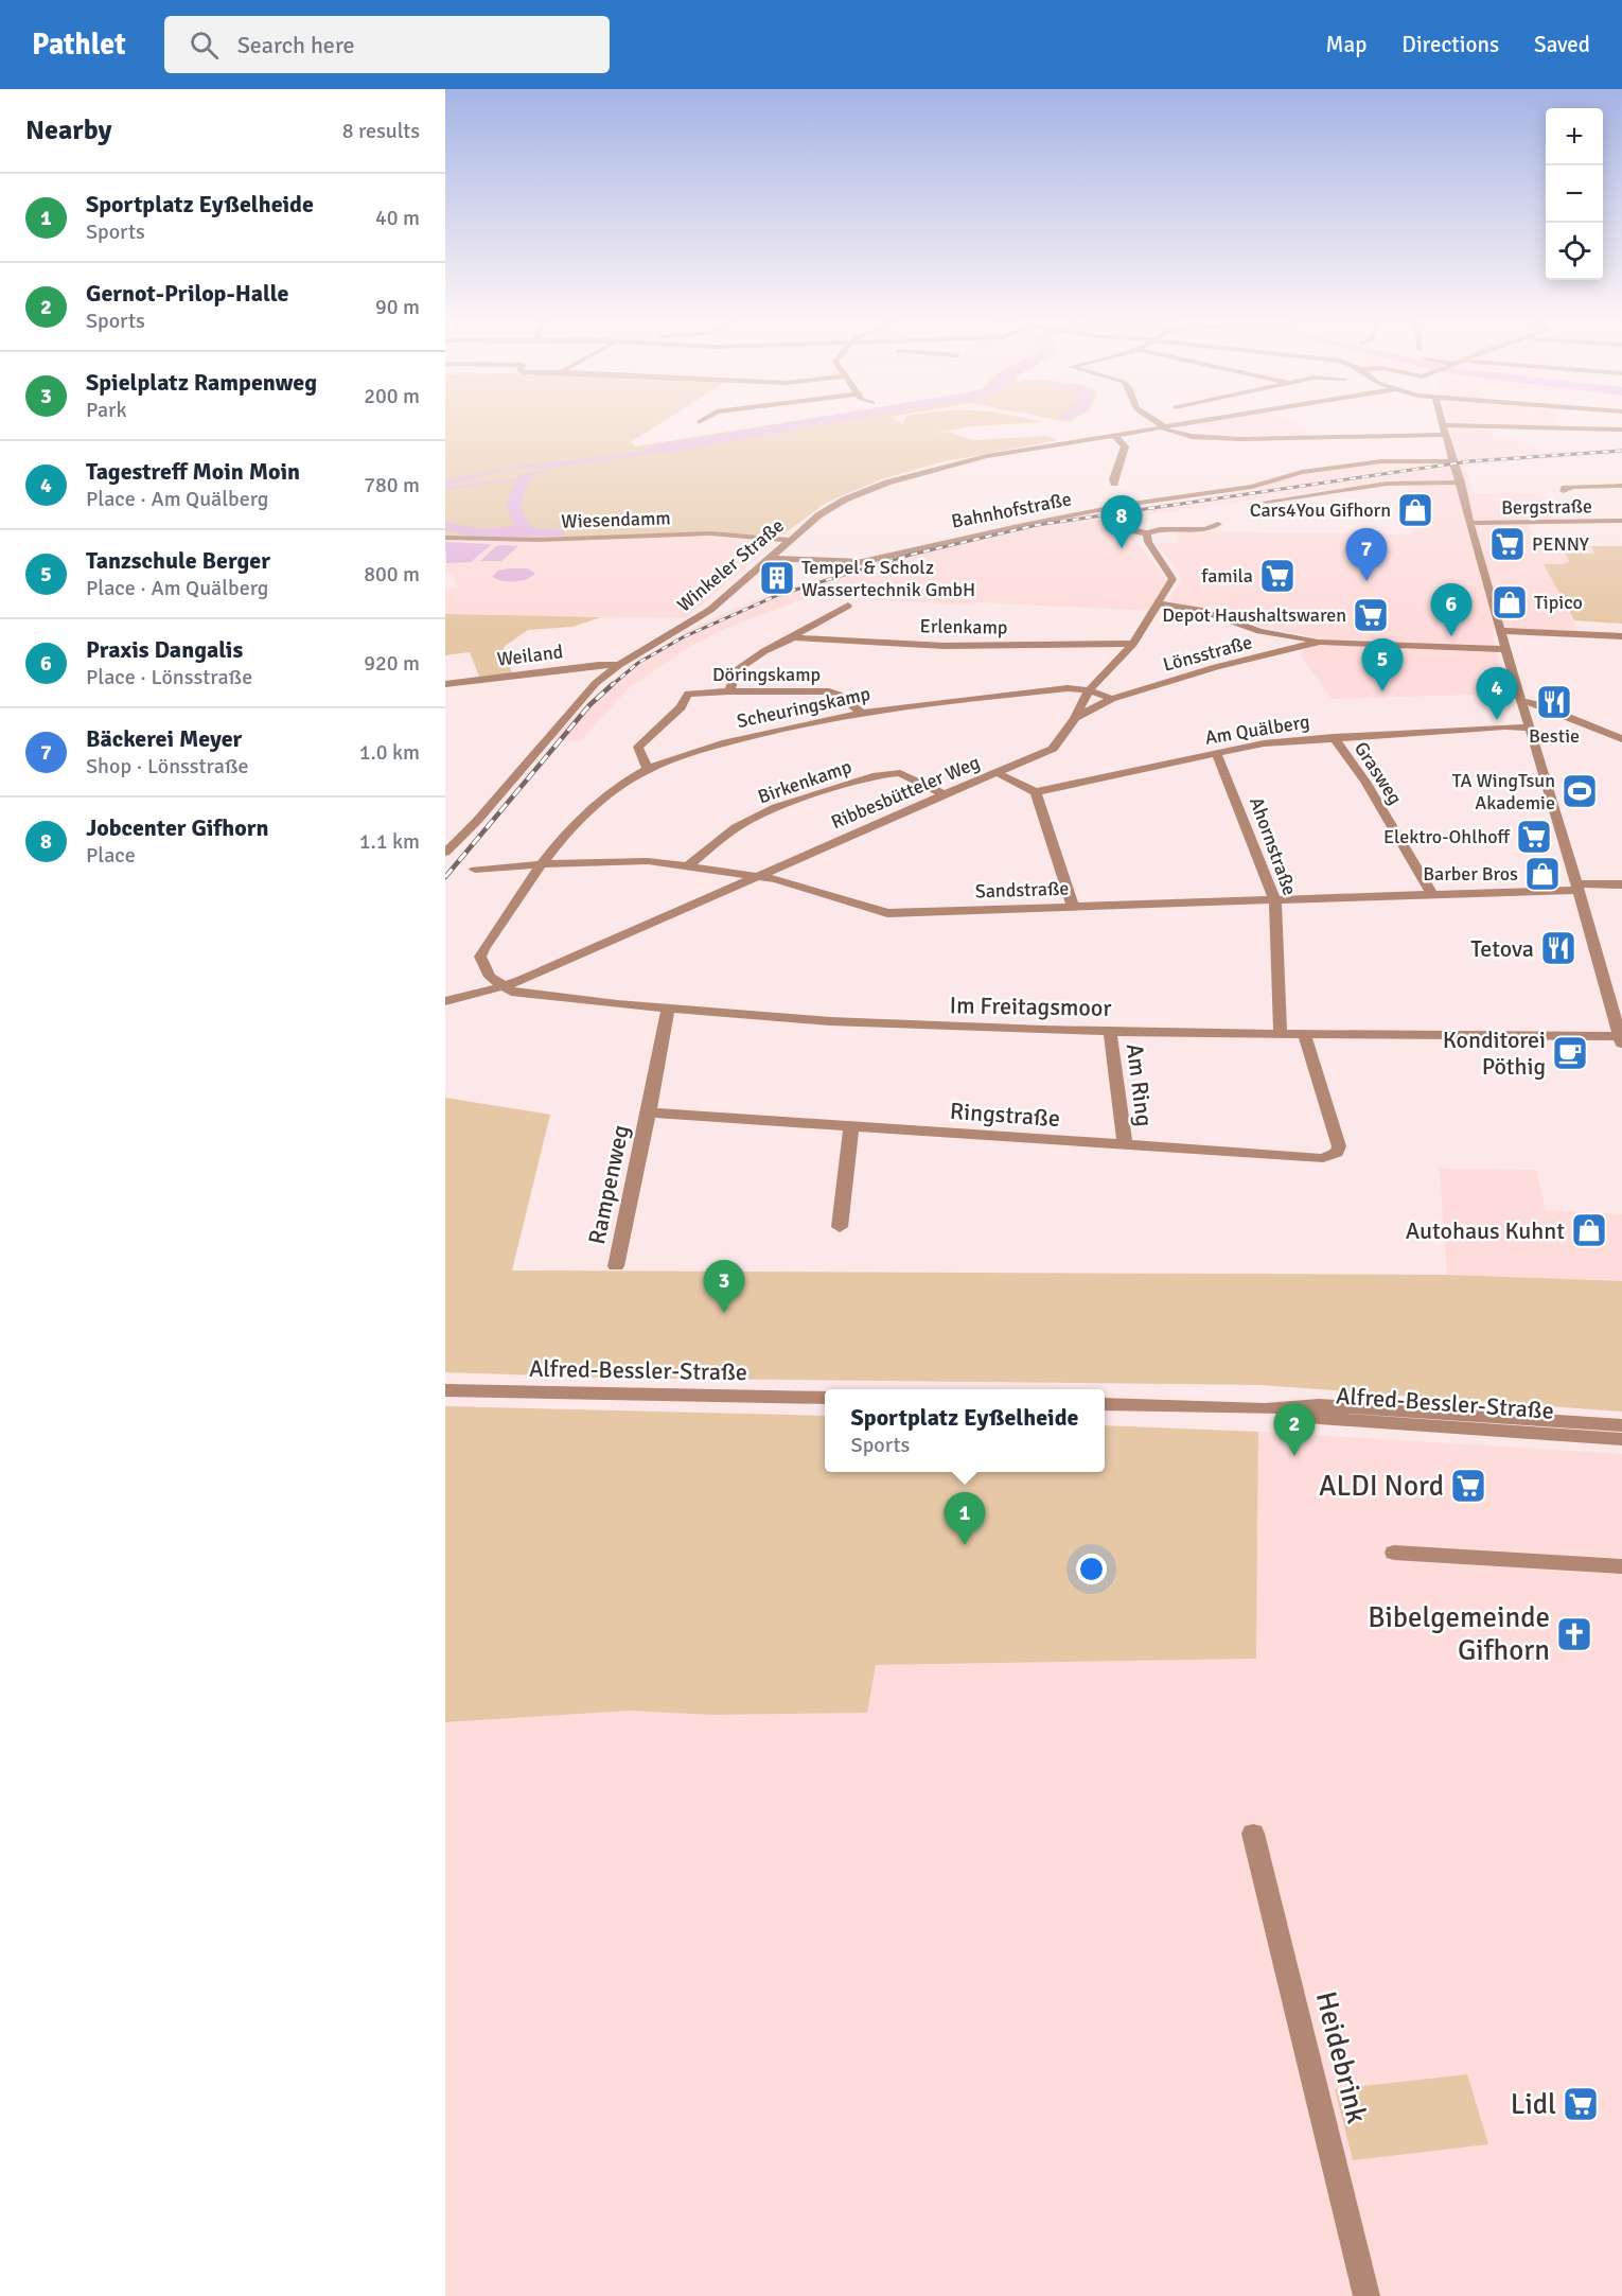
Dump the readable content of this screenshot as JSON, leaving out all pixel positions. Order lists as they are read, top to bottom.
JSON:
{
  "streets": {
    "street": [
      "Bergstraße",
      "Bahnhofstraße",
      "Wiesendamm",
      "Winkeler Straße",
      "Erlenkamp",
      "Lönsstraße",
      "Weiland",
      "Döringskamp",
      "Scheuringskamp",
      "Am Quälberg",
      "Grasweg",
      "Birkenkamp",
      "Ribbesbütteler Weg",
      "Ahornstraße",
      "Sandstraße",
      "Im Freitagsmoor",
      "Am Ring",
      "Ringstraße",
      "Rampenweg",
      "Alfred-Bessler-Straße",
      "Heidebrink"
    ]
  },
  "crossings": [
    ["Bahnhofstraße", "Winkeler Straße"],
    ["Wiesendamm", "Winkeler Straße"],
    ["Winkeler Straße", "Weiland"],
    ["Erlenkamp", "Döringskamp"],
    ["Erlenkamp", "Ribbesbütteler Weg"],
    ["Lönsstraße", "Scheuringskamp"],
    ["Lönsstraße", "Ribbesbütteler Weg"],
    ["Döringskamp", "Scheuringskamp"],
    ["Scheuringskamp", "Ribbesbütteler Weg"],
    ["Scheuringskamp", "Sandstraße"],
    ["Scheuringskamp", "Im Freitagsmoor"],
    ["Am Quälberg", "Grasweg"],
    ["Am Quälberg", "Ahornstraße"],
    ["Grasweg", "Sandstraße"],
    ["Birkenkamp", "Ribbesbütteler Weg"],
    ["Birkenkamp", "Sandstraße"],
    ["Ribbesbütteler Weg", "Sandstraße"],
    ["Ribbesbütteler Weg", "Im Freitagsmoor"],
    ["Ahornstraße", "Sandstraße"],
    ["Ahornstraße", "Im Freitagsmoor"],
    ["Im Freitagsmoor", "Am Ring"],
    ["Im Freitagsmoor", "Ringstraße"],
    ["Am Ring", "Ringstraße"],
    ["Ringstraße", "Rampenweg"]
  ],
  "places": {
    "shop": [
      "Cars4You Gifhorn",
      "Tipico",
      "Barber Bros",
      "Autohaus Kuhnt"
    ],
    "supermarket": [
      "PENNY",
      "famila",
      "Depot Haushaltswaren",
      "Elektro-Ohlhoff",
      "ALDI Nord",
      "Lidl"
    ],
    "building": ["Tempel & Scholz Wassertechnik GmbH"],
    "restaurant": ["Bestie", "Tetova"],
    "sports": ["TA WingTsun Akademie"],
    "cafe": ["Konditorei Pöthig"],
    "church": ["Bibelgemeinde Gifhorn"]
  },
  "page": {
    "header": "Pathlet",
    "search": "Search here",
    "nav": ["Map", "Directions", "Saved"],
    "heading": ["Nearby", "8 results"],
    "map_buttons": ["+", "−"],
    "list": [
      {
        "mark": "1",
        "name": "Sportplatz Eyßelheide",
        "note": "Sports",
        "value": "40 m"
      },
      {
        "mark": "2",
        "name": "Gernot-Prilop-Halle",
        "note": "Sports",
        "value": "90 m"
      },
      {
        "mark": "3",
        "name": "Spielplatz Rampenweg",
        "note": "Park",
        "value": "200 m"
      },
      {
        "mark": "4",
        "name": "Tagestreff Moin Moin",
        "note": "Place · Am Quälberg",
        "value": "780 m"
      },
      {
        "mark": "5",
        "name": "Tanzschule Berger",
        "note": "Place · Am Quälberg",
        "value": "800 m"
      },
      {
        "mark": "6",
        "name": "Praxis Dangalis",
        "note": "Place · Lönsstraße",
        "value": "920 m"
      },
      {
        "mark": "7",
        "name": "Bäckerei Meyer",
        "note": "Shop · Lönsstraße",
        "value": "1.0 km"
      },
      {
        "mark": "8",
        "name": "Jobcenter Gifhorn",
        "note": "Place",
        "value": "1.1 km"
      }
    ],
    "pins": [
      "8",
      "7",
      "6",
      "5",
      "4",
      "3",
      "2",
      "1"
    ],
    "popup": ["Sportplatz Eyßelheide", "Sports"]
  }
}
